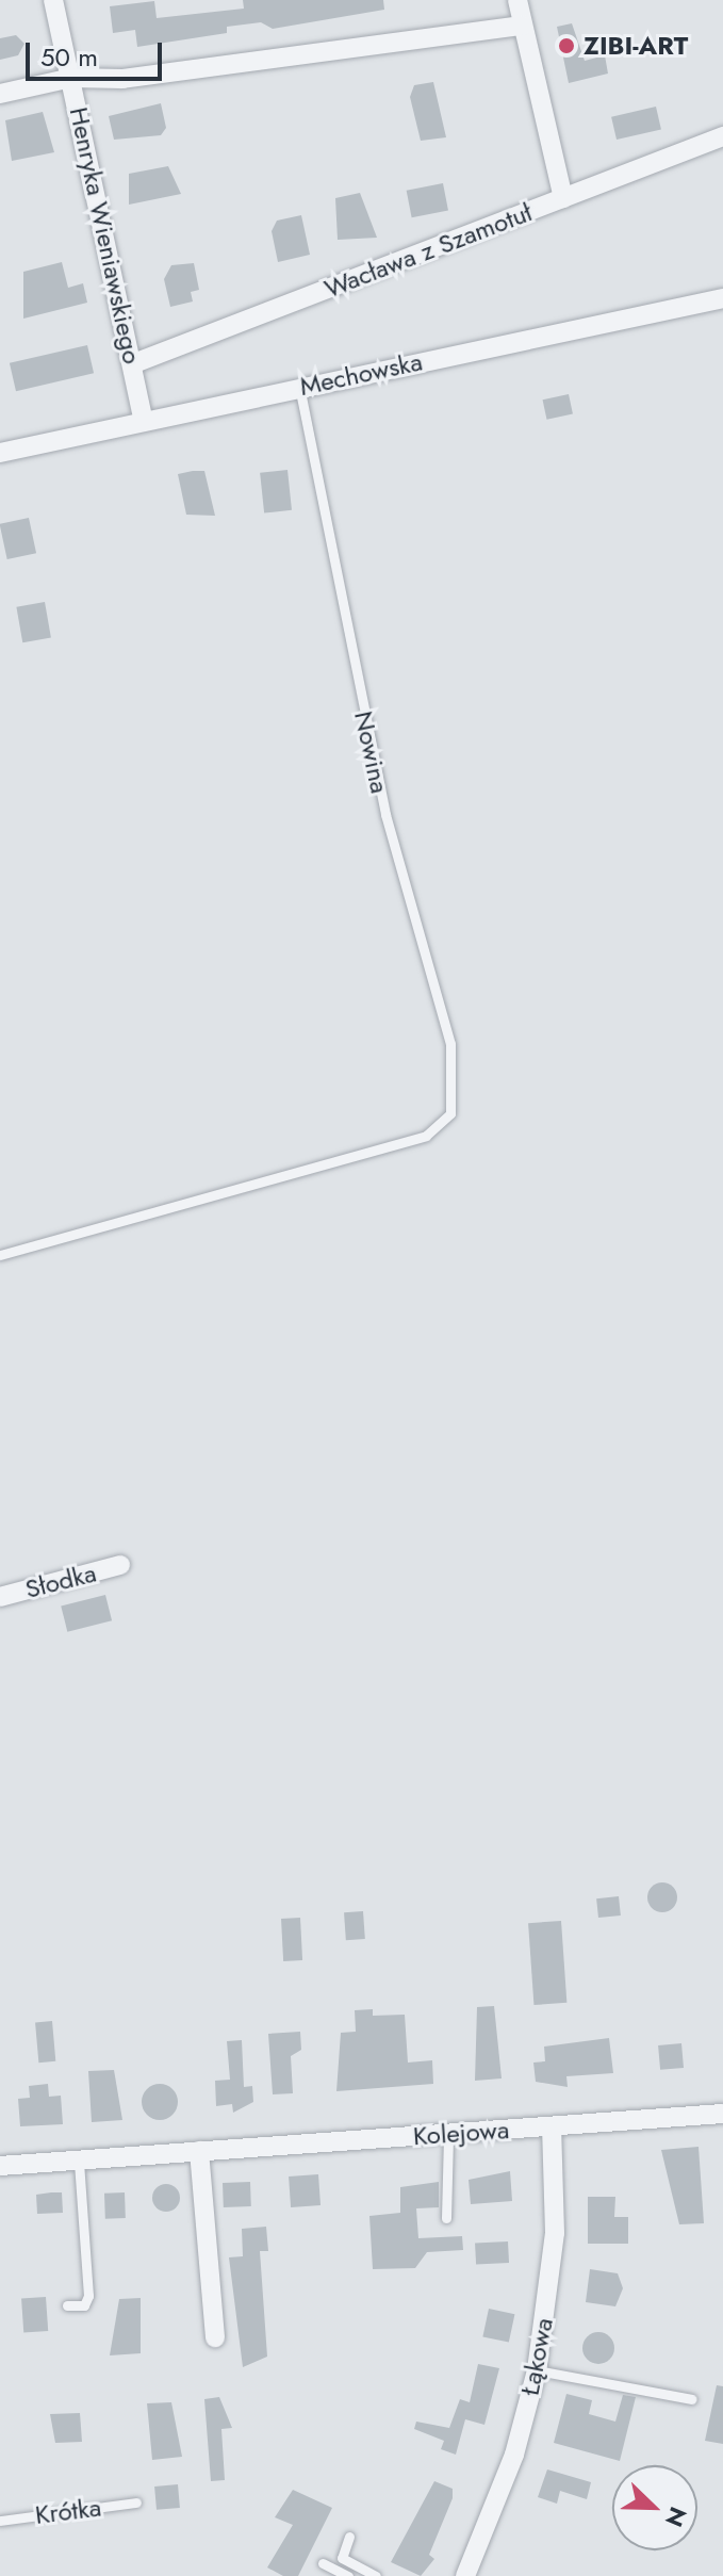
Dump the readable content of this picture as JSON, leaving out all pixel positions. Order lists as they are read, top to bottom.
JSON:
{
  "streets": {
    "street": [
      "Henryka Wieniawskiego",
      "Wacława z Szamotuł",
      "Mechowska",
      "Słodka",
      "Kolejowa",
      "Łąkowa"
    ],
    "lane": ["Nowina", "Krótka"]
  },
  "crossings": [
    ["Henryka Wieniawskiego", "Wacława z Szamotuł"],
    ["Henryka Wieniawskiego", "Mechowska"],
    ["Mechowska", "Nowina"],
    ["Kolejowa", "Łąkowa"]
  ],
  "places": ["ZIBI-ART"],
  "scale_bar": "50 m",
  "north": "bottom right"
}
